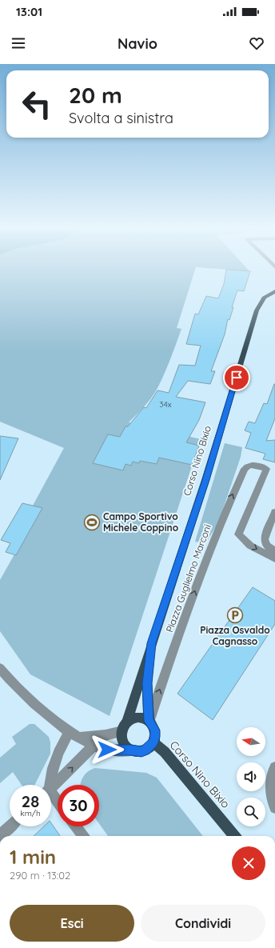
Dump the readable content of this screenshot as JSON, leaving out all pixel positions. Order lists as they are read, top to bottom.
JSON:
{
  "streets": {
    "main road": ["Corso Nino Bixio"],
    "street": ["Piazza Guglielmo Marconi"]
  },
  "crossings": [
    ["Corso Nino Bixio", "Piazza Guglielmo Marconi"]
  ],
  "places": {
    "sports": ["Campo Sportivo Michele Coppino"],
    "parking": ["Piazza Osvaldo Cagnasso"]
  },
  "house_numbers": ["34x"],
  "north": "left",
  "page": {
    "status": "13:01",
    "header": "Navio",
    "turn": ["20 m", "Svolta a sinistra"],
    "speed": "28 km/h",
    "limit": "30",
    "heading": ["1 min", "290 m · 13:02"],
    "buttons": ["Esci", "Condividi"]
  }
}
